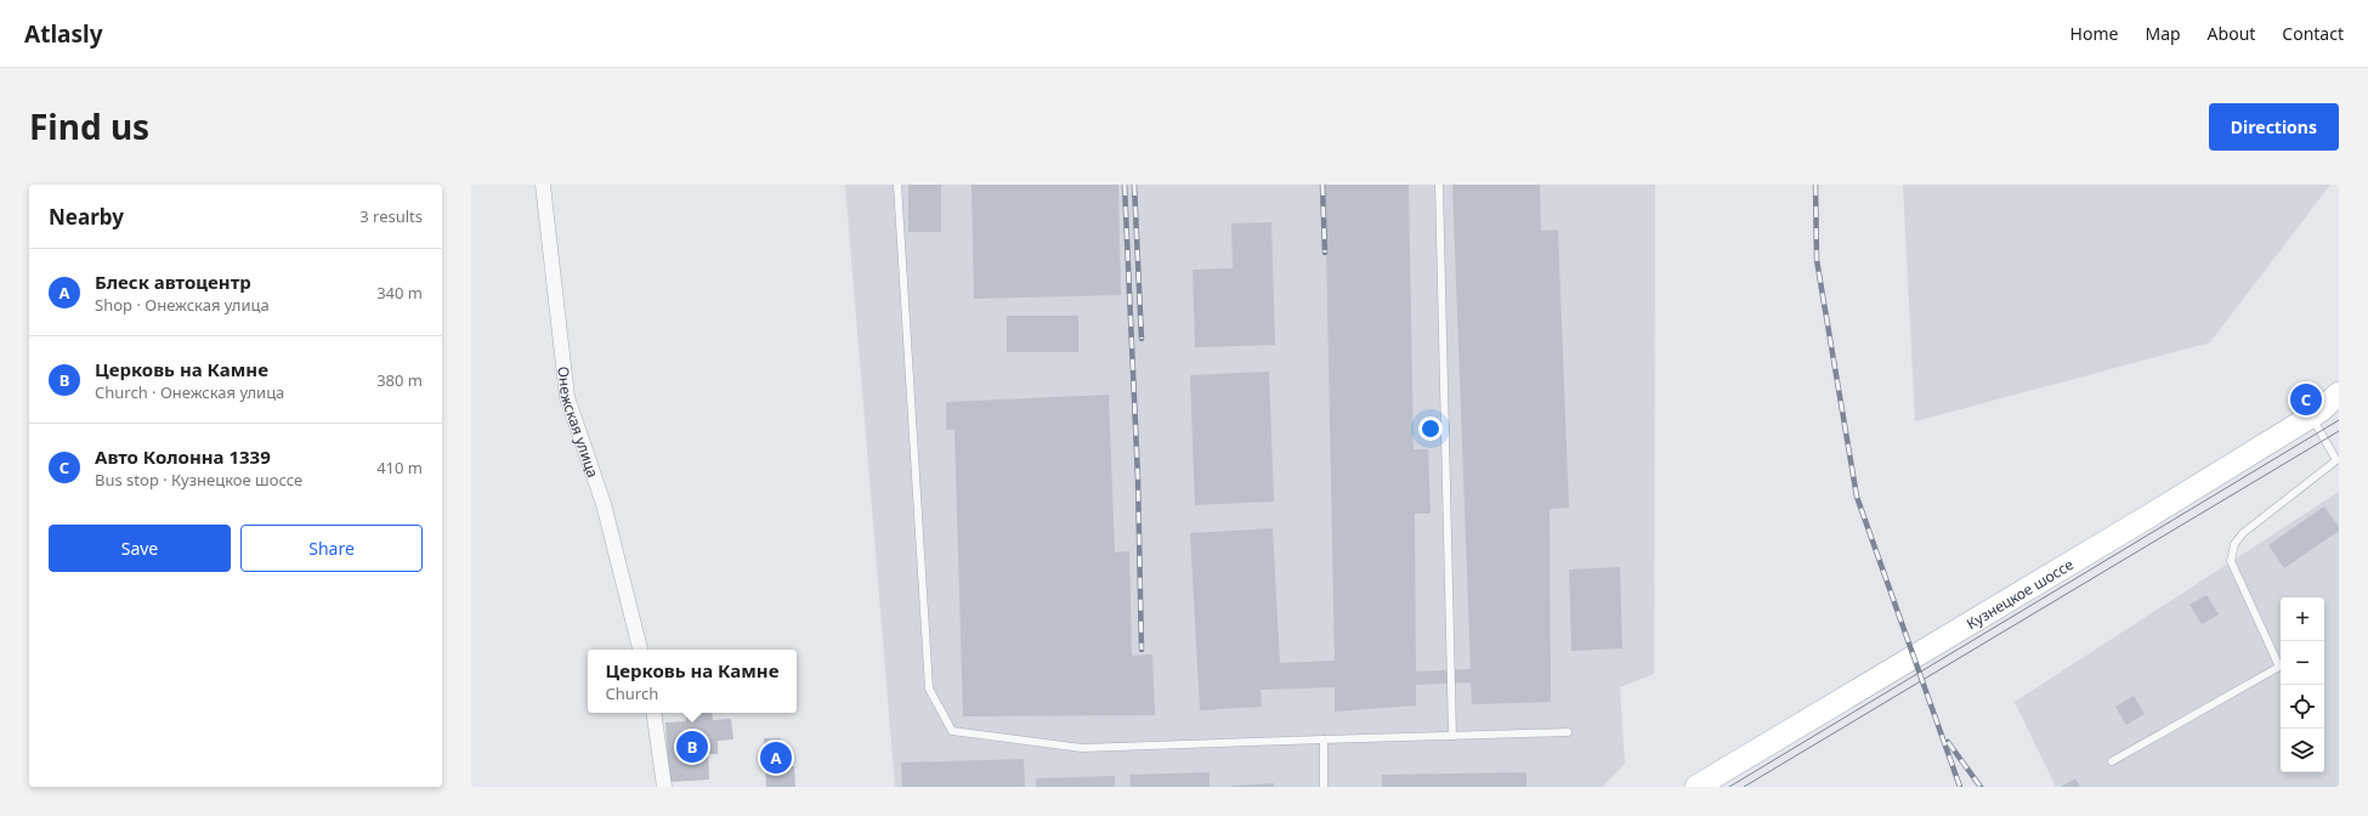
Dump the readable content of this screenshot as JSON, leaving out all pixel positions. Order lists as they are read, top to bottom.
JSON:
{
  "streets": {
    "main road": ["Кузнецкое шоссе"],
    "street": ["Онежская улица"]
  },
  "page": {
    "header": "Atlasly",
    "nav": [
      "Home",
      "Map",
      "About",
      "Contact"
    ],
    "title": "Find us",
    "buttons": [
      "Directions",
      ["Save", "Share"]
    ],
    "heading": ["Nearby", "3 results"],
    "list": [
      {
        "mark": "A",
        "name": "Блеск автоцентр",
        "note": "Shop · Онежская улица",
        "value": "340 m"
      },
      {
        "mark": "B",
        "name": "Церковь на Камне",
        "note": "Church · Онежская улица",
        "value": "380 m"
      },
      {
        "mark": "C",
        "name": "Авто Колонна 1339",
        "note": "Bus stop · Кузнецкое шоссе",
        "value": "410 m"
      }
    ],
    "pins": ["C", "B", "A"],
    "map_buttons": ["+", "−"],
    "popup": ["Церковь на Камне", "Church"]
  }
}
